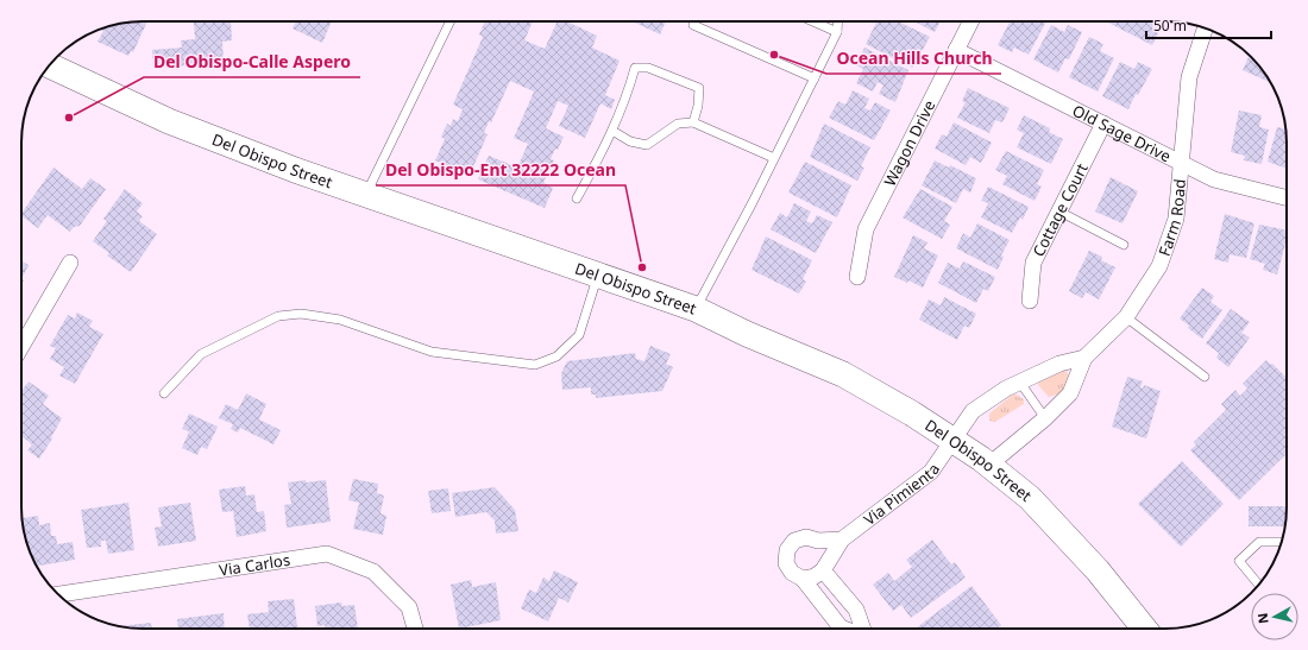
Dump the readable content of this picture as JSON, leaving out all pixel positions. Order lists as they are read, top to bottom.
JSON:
{
  "streets": {
    "main road": ["Del Obispo Street"],
    "street": [
      "Old Sage Drive",
      "Wagon Drive",
      "Cottage Court",
      "Farm Road",
      "Via Pimienta",
      "Via Carlos"
    ]
  },
  "crossings": [
    ["Old Sage Drive", "Wagon Drive"],
    ["Old Sage Drive", "Cottage Court"],
    ["Old Sage Drive", "Farm Road"],
    ["Del Obispo Street", "Farm Road"],
    ["Del Obispo Street", "Via Pimienta"]
  ],
  "places": ["Ocean Hills Church", "Del Obispo-Calle Aspero", "Del Obispo-Ent 32222 Ocean"],
  "scale_bar": "50 m",
  "north": "left"
}
